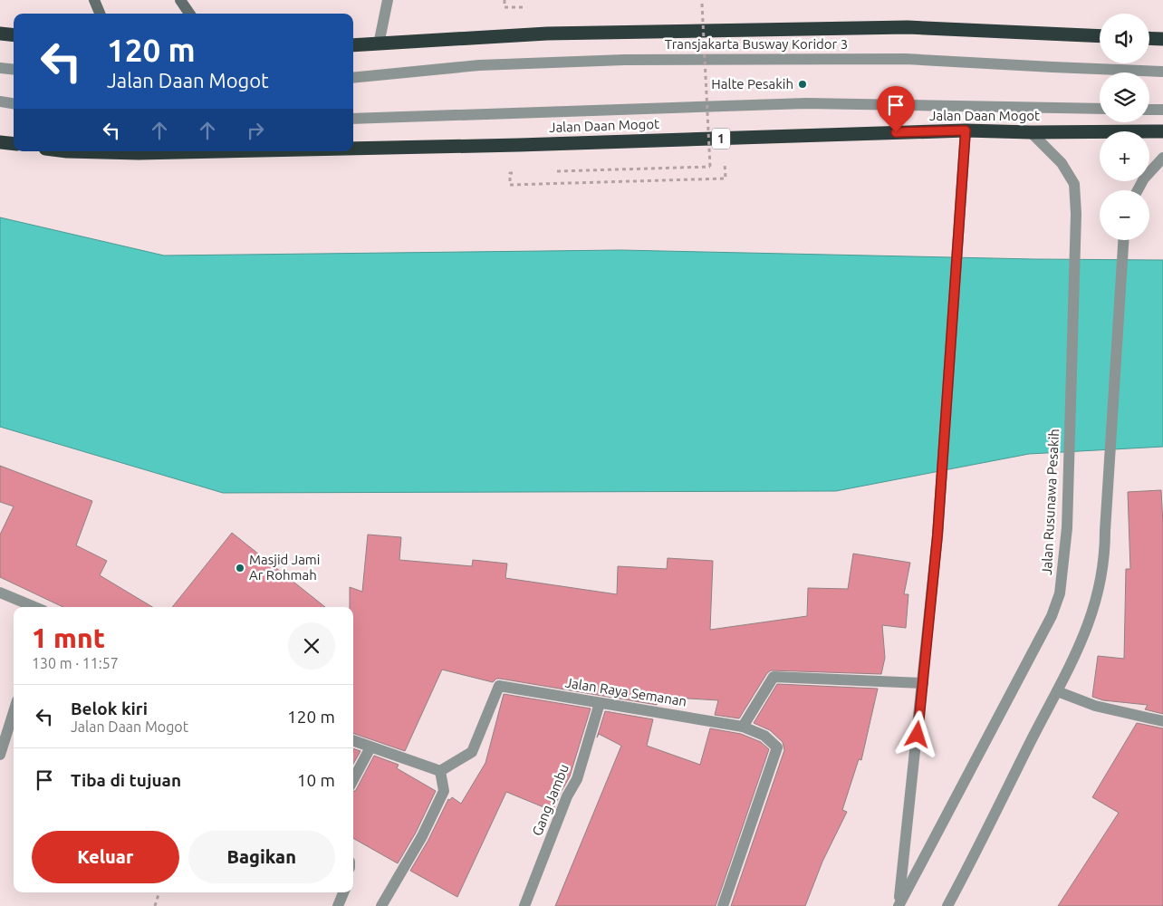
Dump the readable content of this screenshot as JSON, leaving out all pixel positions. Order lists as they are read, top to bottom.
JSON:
{
  "streets": {
    "highway": ["Jalan Daan Mogot", "1"],
    "street": [
      "Transjakarta Busway Koridor 3",
      "Jalan Rusunawa Pesakih",
      "Jalan Raya Semanan",
      "Gang Jambu"
    ]
  },
  "crossings": [
    ["Jalan Daan Mogot", "Jalan Rusunawa Pesakih"],
    ["Jalan Raya Semanan", "Gang Jambu"]
  ],
  "places": ["Halte Pesakih", "Masjid Jami Ar Rohmah"],
  "page": {
    "map_buttons": ["+", "−"],
    "turn": ["120 m", "Jalan Daan Mogot"],
    "heading": ["1 mnt", "130 m · 11:57"],
    "list": [
      {
        "name": "Belok kiri",
        "note": "Jalan Daan Mogot",
        "value": "120 m"
      },
      {
        "name": "Tiba di tujuan",
        "value": "10 m"
      }
    ],
    "buttons": ["Keluar", "Bagikan"]
  }
}
